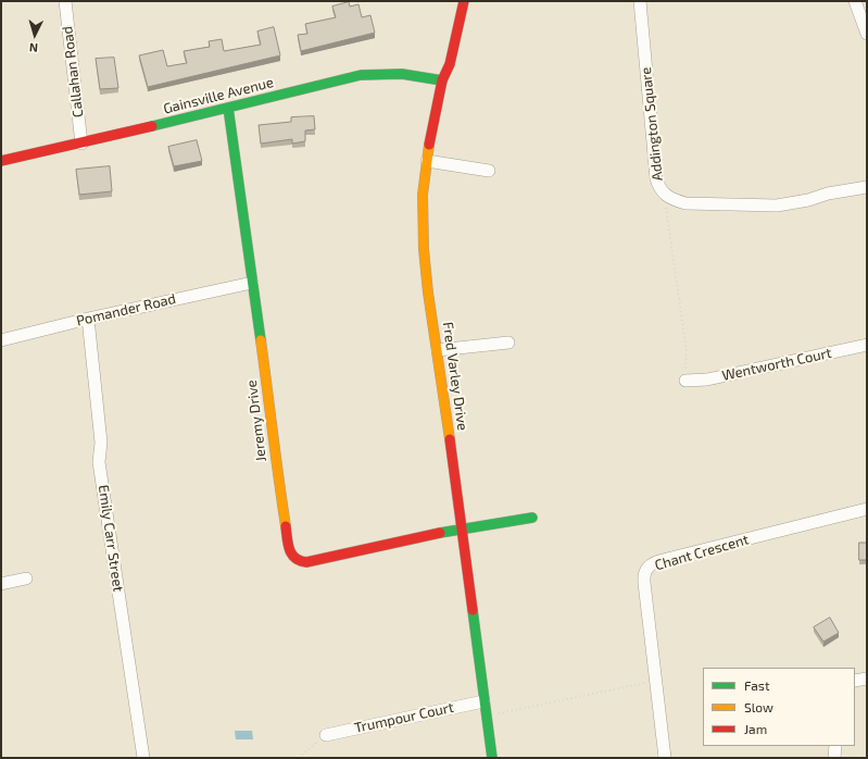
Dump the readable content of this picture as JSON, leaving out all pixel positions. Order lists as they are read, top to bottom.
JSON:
{
  "streets": {
    "street": [
      "Callahan Road",
      "Gainsville Avenue",
      "Addington Square",
      "Pomander Road",
      "Wentworth Court",
      "Fred Varley Drive",
      "Jeremy Drive",
      "Emily Carr Street",
      "Chant Crescent",
      "Trumpour Court"
    ]
  },
  "crossings": [
    ["Callahan Road", "Gainsville Avenue"],
    ["Gainsville Avenue", "Fred Varley Drive"],
    ["Gainsville Avenue", "Jeremy Drive"],
    ["Pomander Road", "Jeremy Drive"],
    ["Pomander Road", "Emily Carr Street"],
    ["Fred Varley Drive", "Jeremy Drive"],
    ["Fred Varley Drive", "Trumpour Court"]
  ],
  "legend": ["Fast", "Slow", "Jam"],
  "north": "bottom"
}
